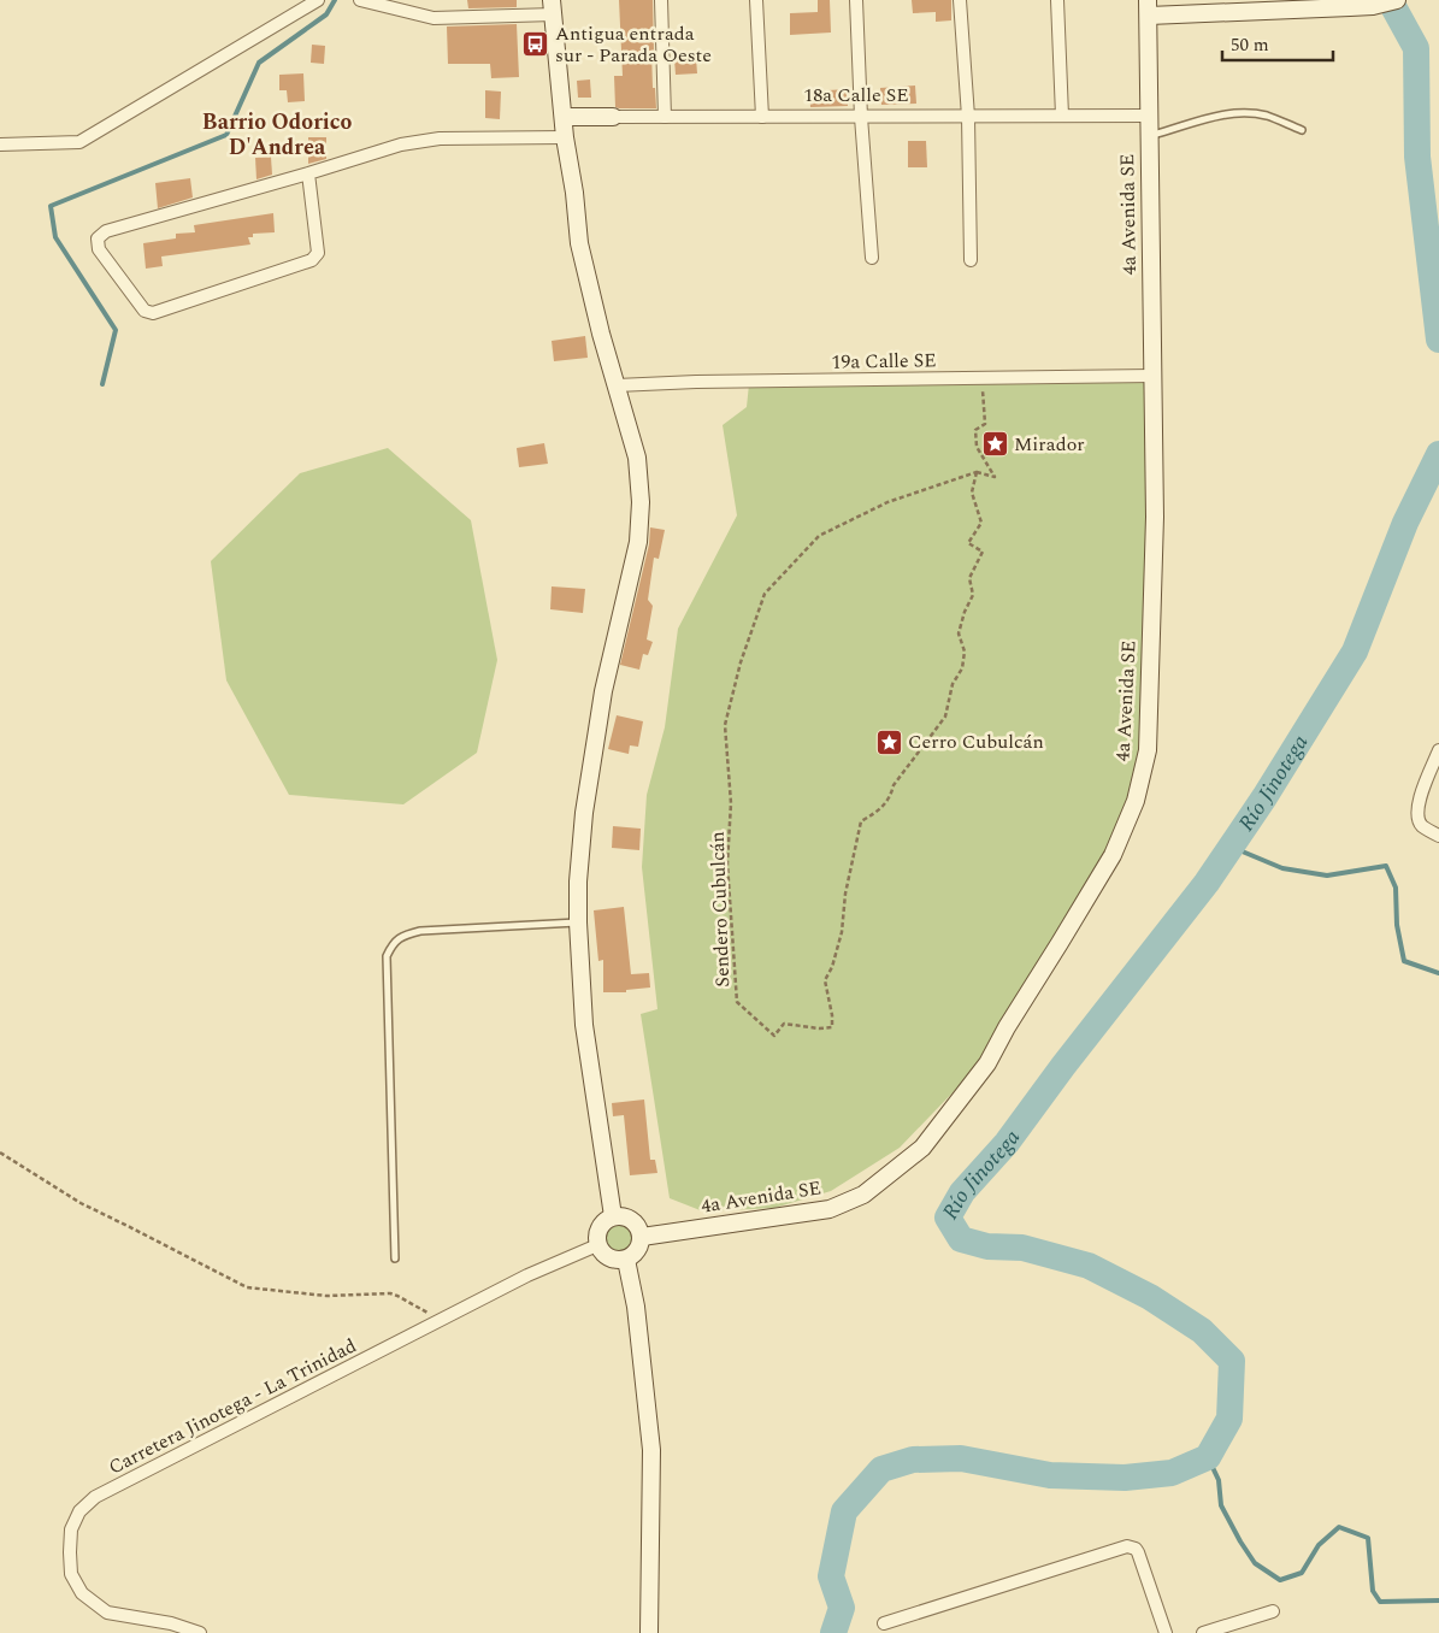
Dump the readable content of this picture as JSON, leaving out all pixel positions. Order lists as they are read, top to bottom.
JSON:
{
  "streets": {
    "street": [
      "18a Calle SE",
      "4a Avenida SE",
      "19a Calle SE",
      "Carretera Jinotega - La Trinidad"
    ],
    "path": ["Sendero Cubulcán"]
  },
  "crossings": [
    ["18a Calle SE", "4a Avenida SE"],
    ["4a Avenida SE", "19a Calle SE"],
    ["4a Avenida SE", "Carretera Jinotega - La Trinidad"]
  ],
  "districts": ["Barrio Odorico D'Andrea"],
  "water": ["Río Jinotega"],
  "places": {
    "bus stop": ["Antigua entrada sur - Parada Oeste"],
    "place": ["Mirador", "Cerro Cubulcán"]
  },
  "scale_bar": "50 m"
}
